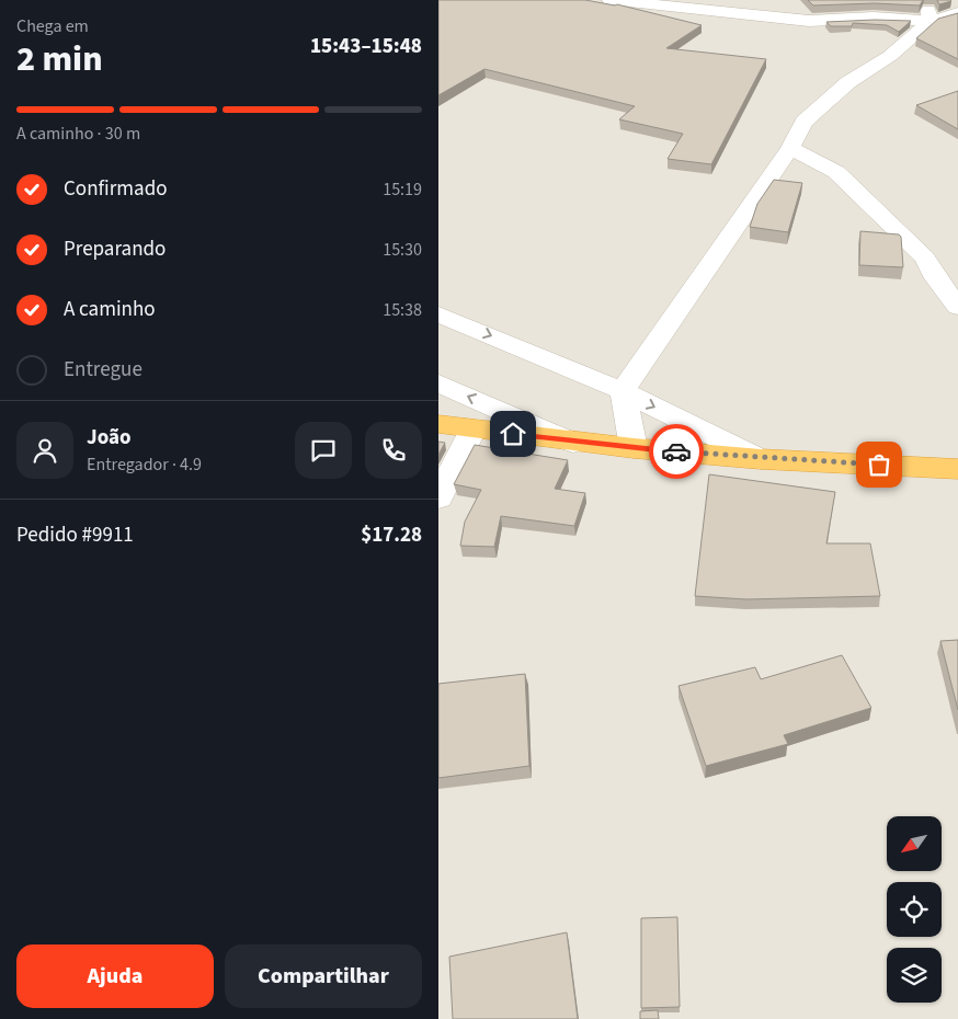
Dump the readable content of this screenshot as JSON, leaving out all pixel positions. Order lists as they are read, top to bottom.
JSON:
{
  "north": "bottom left",
  "page": {
    "heading": ["2 min", "Chega em", "15:43–15:48"],
    "panel": [
      "João",
      "Entregador · 4.9",
      "Pedido #9911",
      "$17.28"
    ],
    "bar": "A caminho · 30 m",
    "list": [
      ["Confirmado", "15:19"],
      ["Preparando", "15:30"],
      ["A caminho", "15:38"],
      "Entregue"
    ],
    "buttons": ["Ajuda", "Compartilhar"]
  }
}
